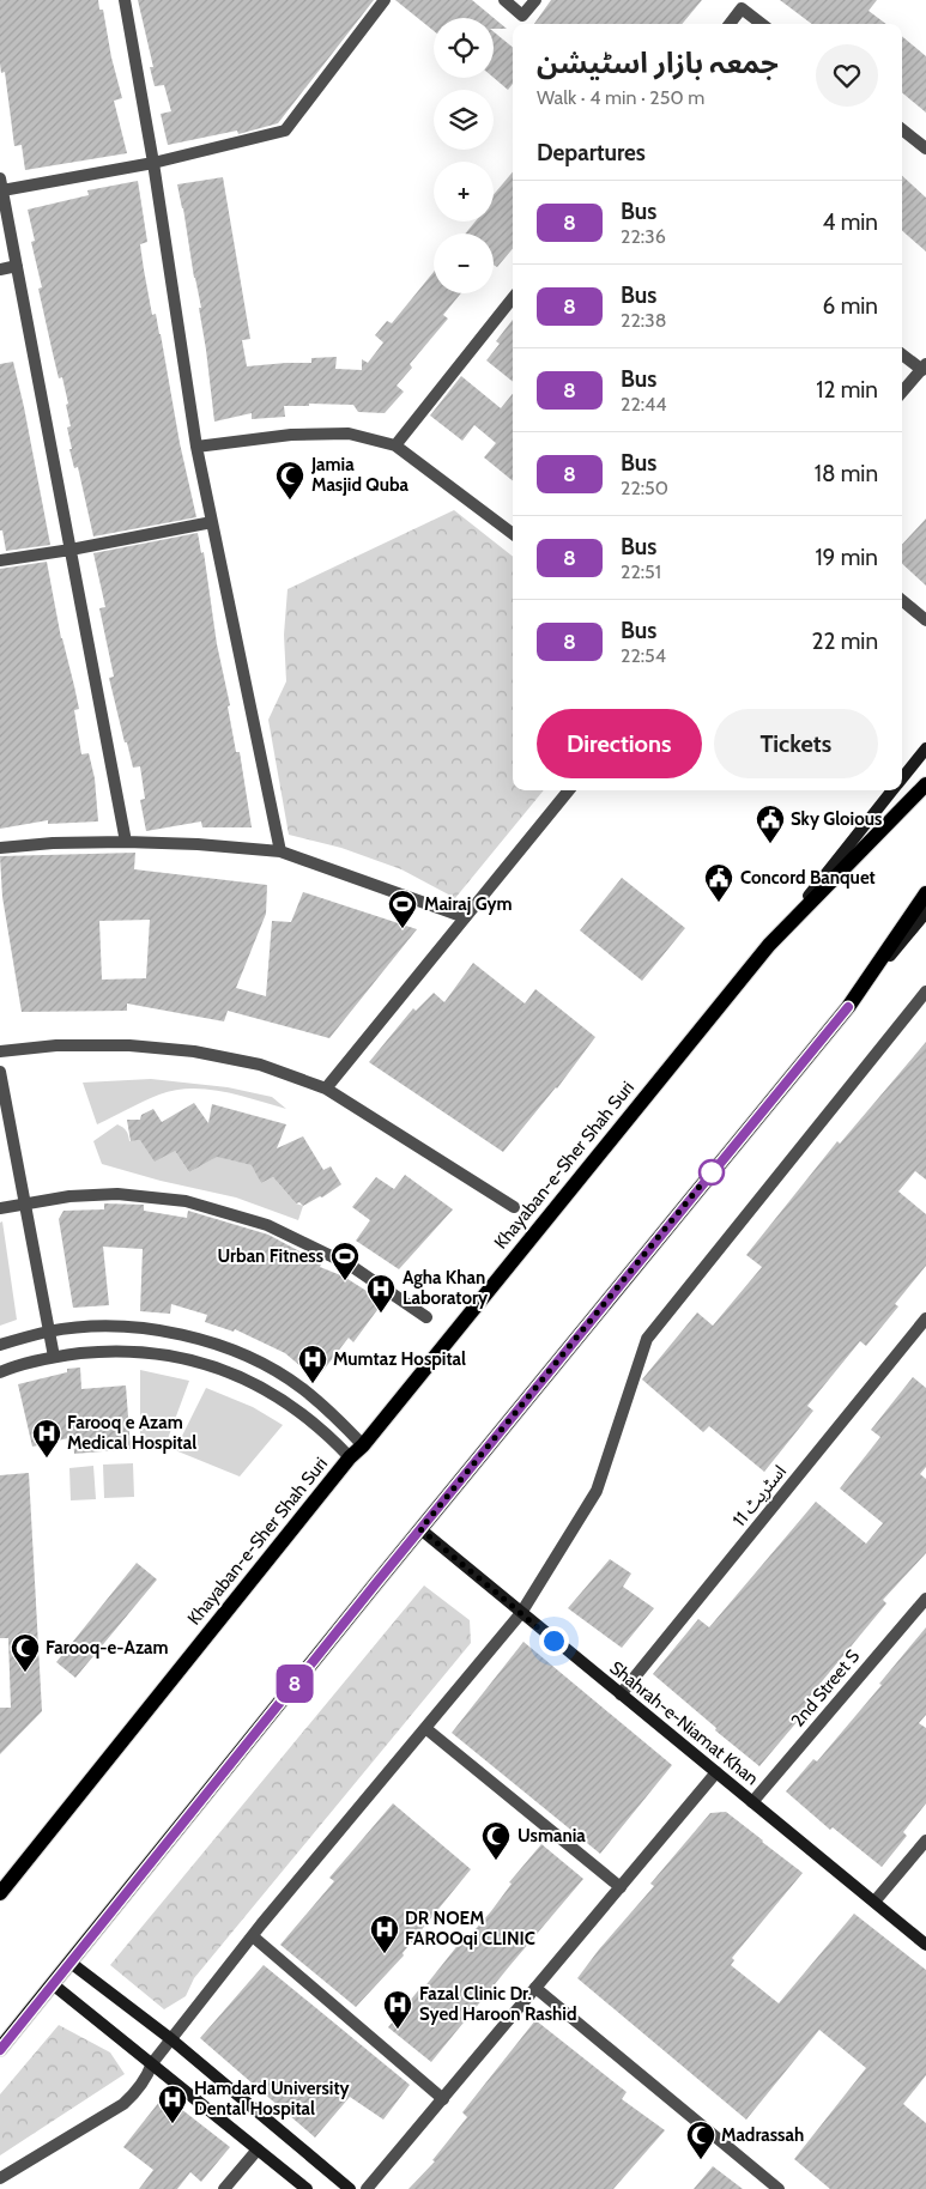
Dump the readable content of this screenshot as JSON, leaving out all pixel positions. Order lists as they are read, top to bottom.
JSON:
{
  "streets": {
    "main road": ["Khayaban-e-Sher Shah Suri", "Shahrah-e-Niamat Khan"],
    "street": ["اسٹریٹ 11", "2nd Street S"]
  },
  "crossings": [
    ["اسٹریٹ 11", "Shahrah-e-Niamat Khan"],
    ["2nd Street S", "Shahrah-e-Niamat Khan"]
  ],
  "places": {
    "mosque": [
      "Jamia Masjid Quba",
      "Farooq-e-Azam",
      "Usmania",
      "Madrassah"
    ],
    "public building": ["Sky Gloious", "Concord Banquet"],
    "sports": ["Mairaj Gym", "Urban Fitness"],
    "hospital": [
      "Agha Khan Laboratory",
      "Mumtaz Hospital",
      "Farooq e Azam Medical Hospital",
      "DR NOEM FAROOqi CLINIC",
      "Fazal Clinic Dr. Syed Haroon Rashid",
      "Hamdard University Dental Hospital"
    ]
  },
  "lines": ["bus line 8"],
  "page": {
    "on_map": "8",
    "map_buttons": ["+", "−"],
    "heading": [
      ["جمعہ بازار اسٹیشن", "Walk · 4 min · 250 m"],
      "Departures"
    ],
    "list": [
      {
        "mark": "8",
        "name": "Bus",
        "note": "22:36",
        "value": "4 min"
      },
      {
        "mark": "8",
        "name": "Bus",
        "note": "22:38",
        "value": "6 min"
      },
      {
        "mark": "8",
        "name": "Bus",
        "note": "22:44",
        "value": "12 min"
      },
      {
        "mark": "8",
        "name": "Bus",
        "note": "22:50",
        "value": "18 min"
      },
      {
        "mark": "8",
        "name": "Bus",
        "note": "22:51",
        "value": "19 min"
      },
      {
        "mark": "8",
        "name": "Bus",
        "note": "22:54",
        "value": "22 min"
      }
    ],
    "buttons": ["Directions", "Tickets"]
  }
}
